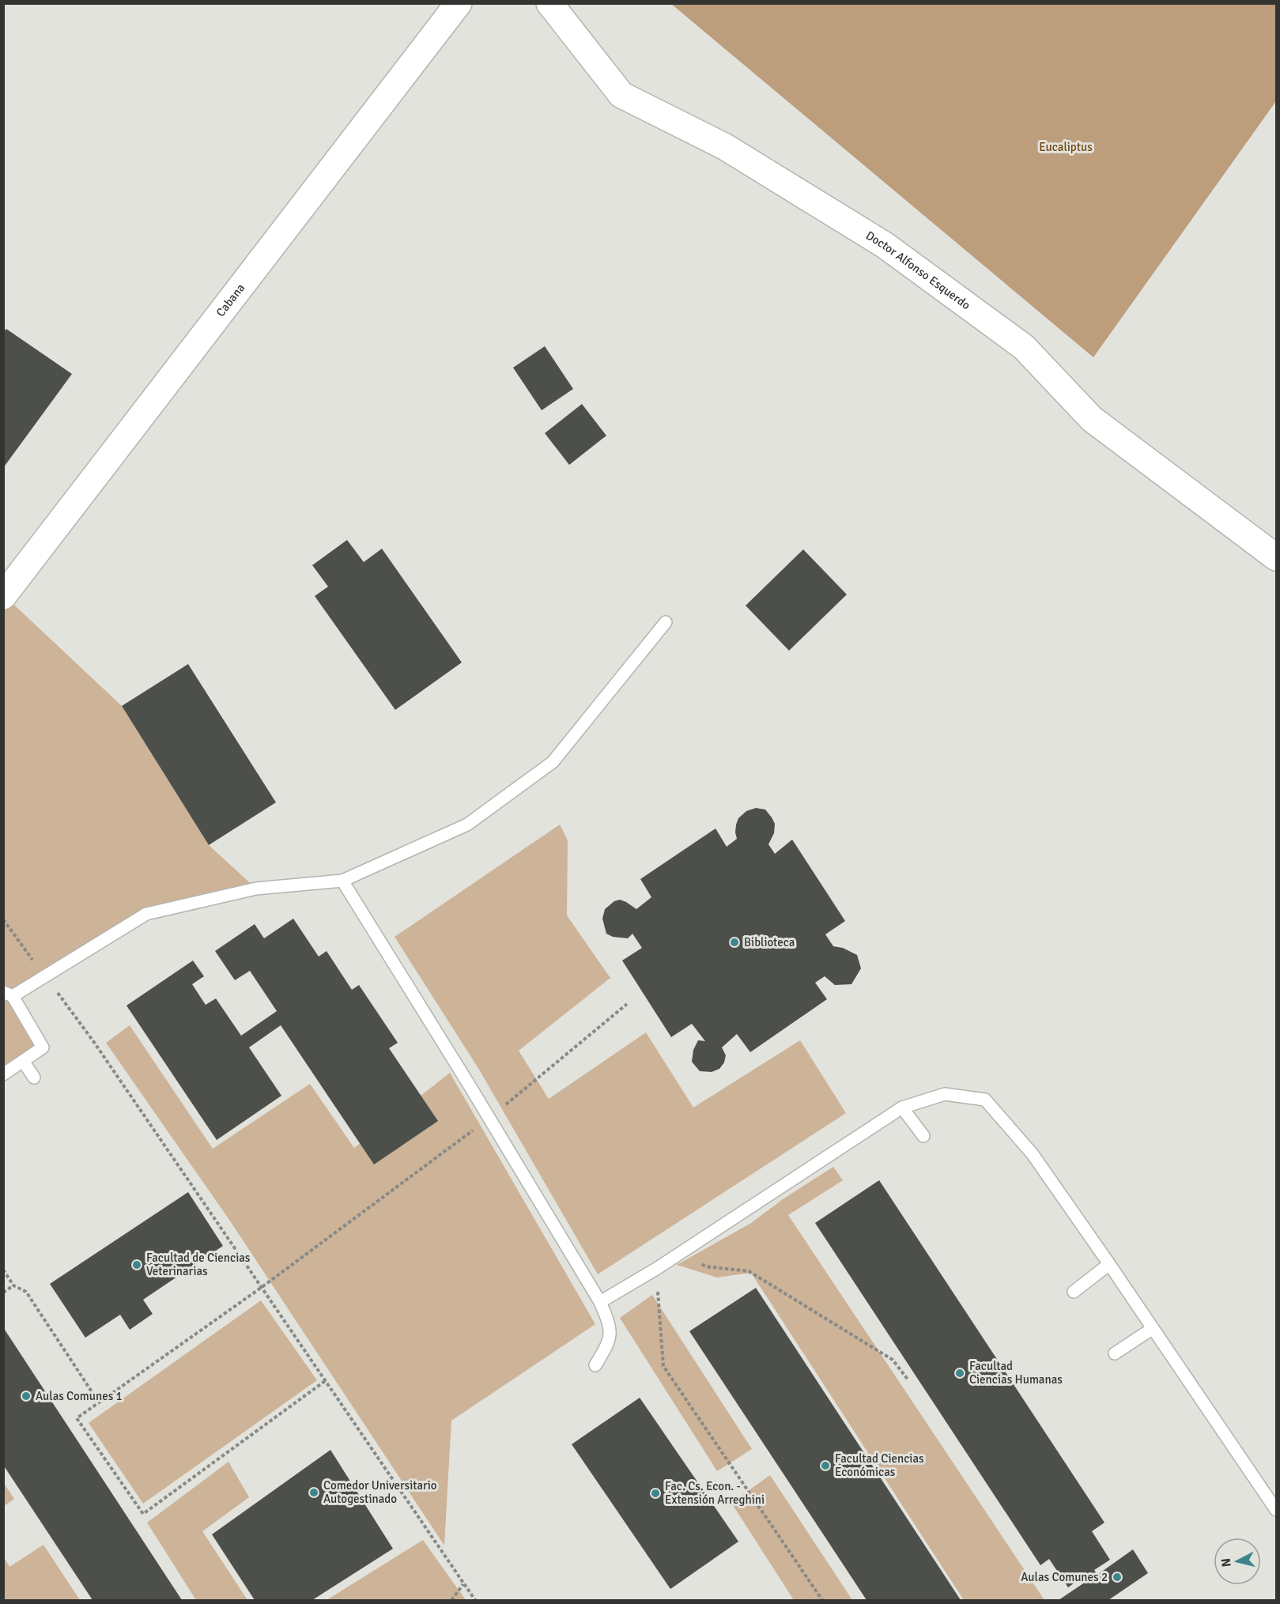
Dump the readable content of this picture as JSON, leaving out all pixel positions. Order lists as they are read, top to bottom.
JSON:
{
  "streets": {
    "street": ["Doctor Alfonso Esquerdo", "Cabana"]
  },
  "parks": ["Eucaliptus"],
  "places": [
    "Biblioteca",
    "Facultad de Ciencias Veterinarias",
    "Facultad Ciencias Humanas",
    "Aulas Comunes 1",
    "Facultad Ciencias Económicas",
    "Comedor Universitario Autogestinado",
    "Fac. Cs. Econ. - Extensión Arreghini",
    "Aulas Comunes 2"
  ],
  "north": "left"
}
